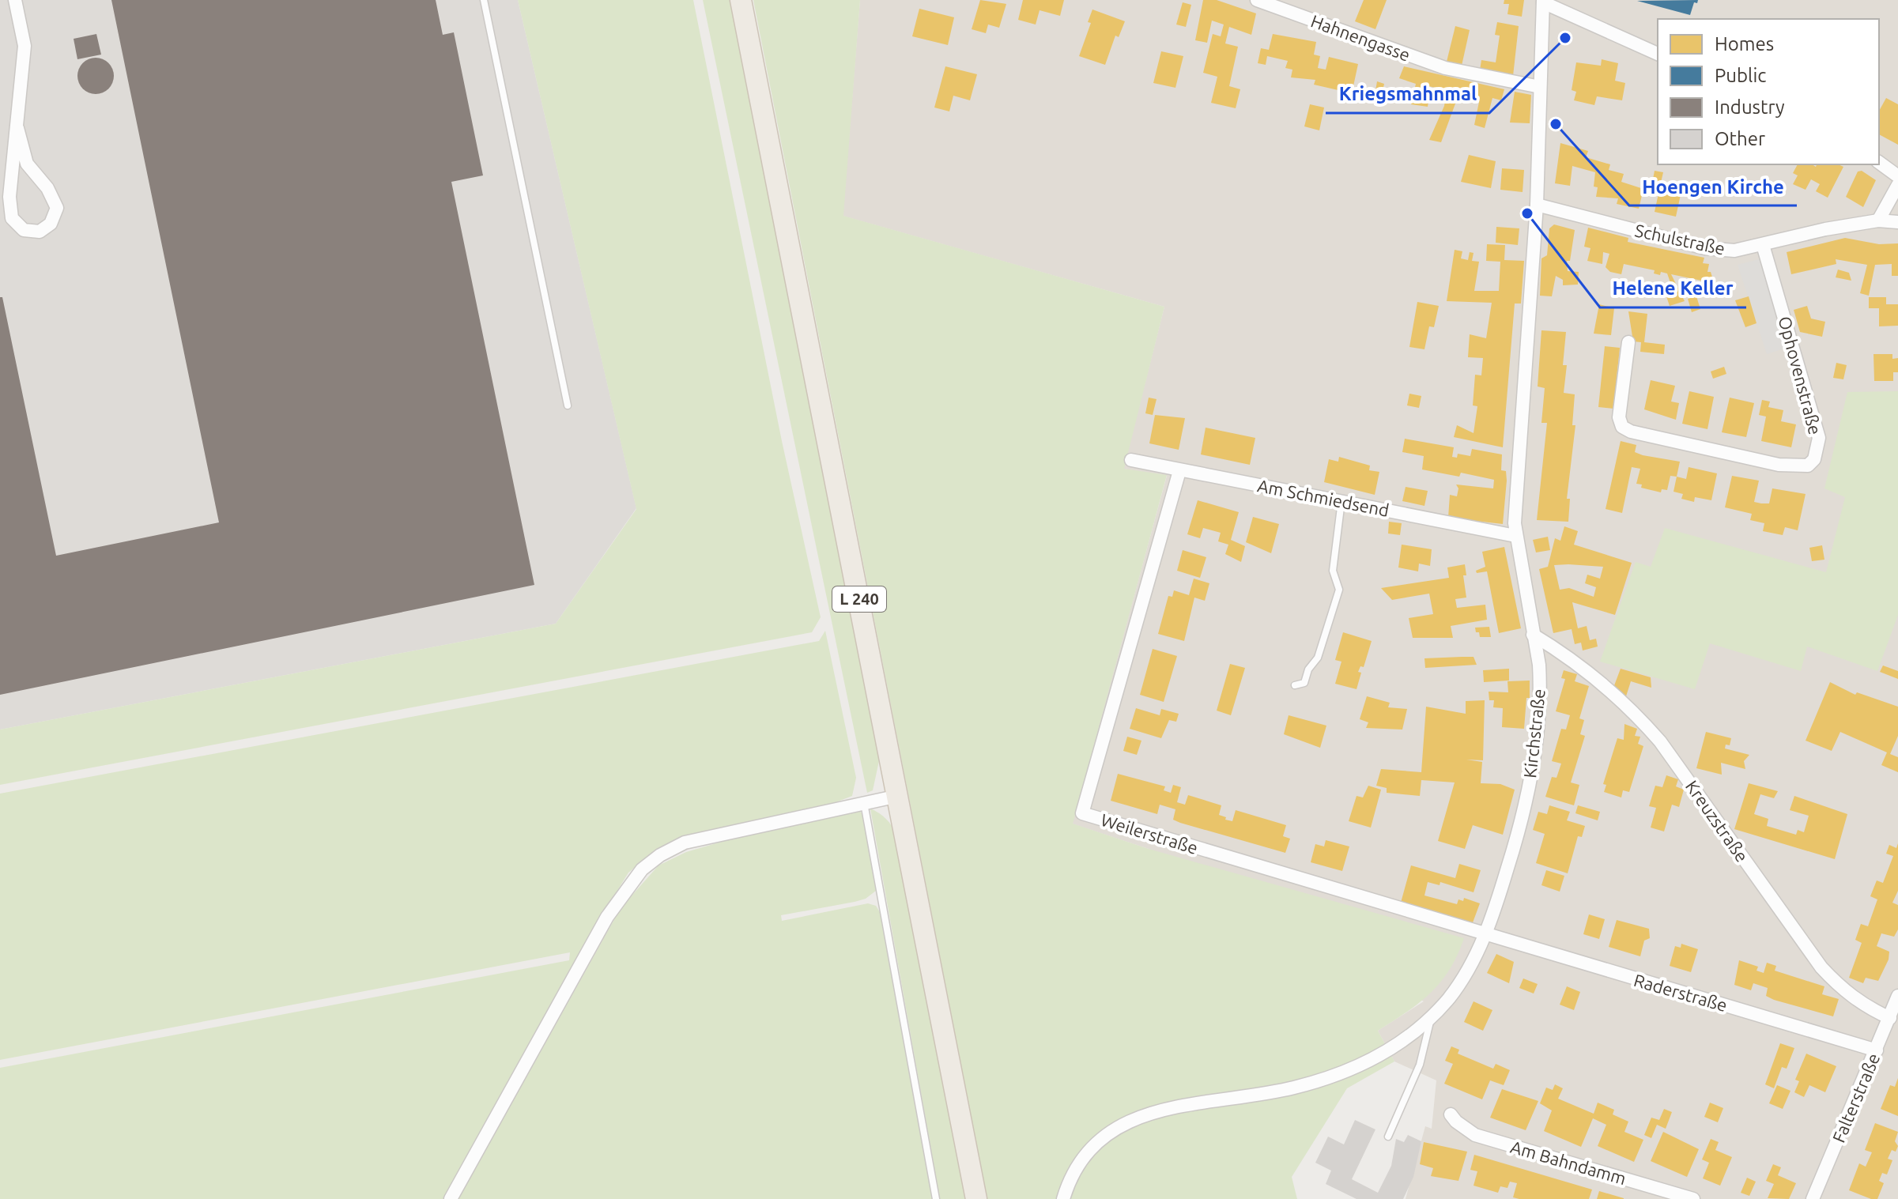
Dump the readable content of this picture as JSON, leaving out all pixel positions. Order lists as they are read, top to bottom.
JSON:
{
  "streets": {
    "main road": ["L 240"],
    "street": [
      "Hahnengasse",
      "Schulstraße",
      "Ophovenstraße",
      "Am Schmiedsend",
      "Kirchstraße",
      "Kreuzstraße",
      "Weilerstraße",
      "Raderstraße",
      "Falterstraße",
      "Am Bahndamm"
    ]
  },
  "crossings": [
    ["Hahnengasse", "Kirchstraße"],
    ["Schulstraße", "Ophovenstraße"],
    ["Schulstraße", "Kirchstraße"],
    ["Am Schmiedsend", "Kirchstraße"],
    ["Am Schmiedsend", "Weilerstraße"],
    ["Kirchstraße", "Kreuzstraße"],
    ["Kirchstraße", "Weilerstraße"],
    ["Kirchstraße", "Raderstraße"],
    ["Kreuzstraße", "Falterstraße"],
    ["Weilerstraße", "Raderstraße"],
    ["Raderstraße", "Falterstraße"]
  ],
  "places": ["Kriegsmahnmal", "Hoengen Kirche", "Helene Keller"],
  "legend": [
    "Homes",
    "Public",
    "Industry",
    "Other"
  ]
}
